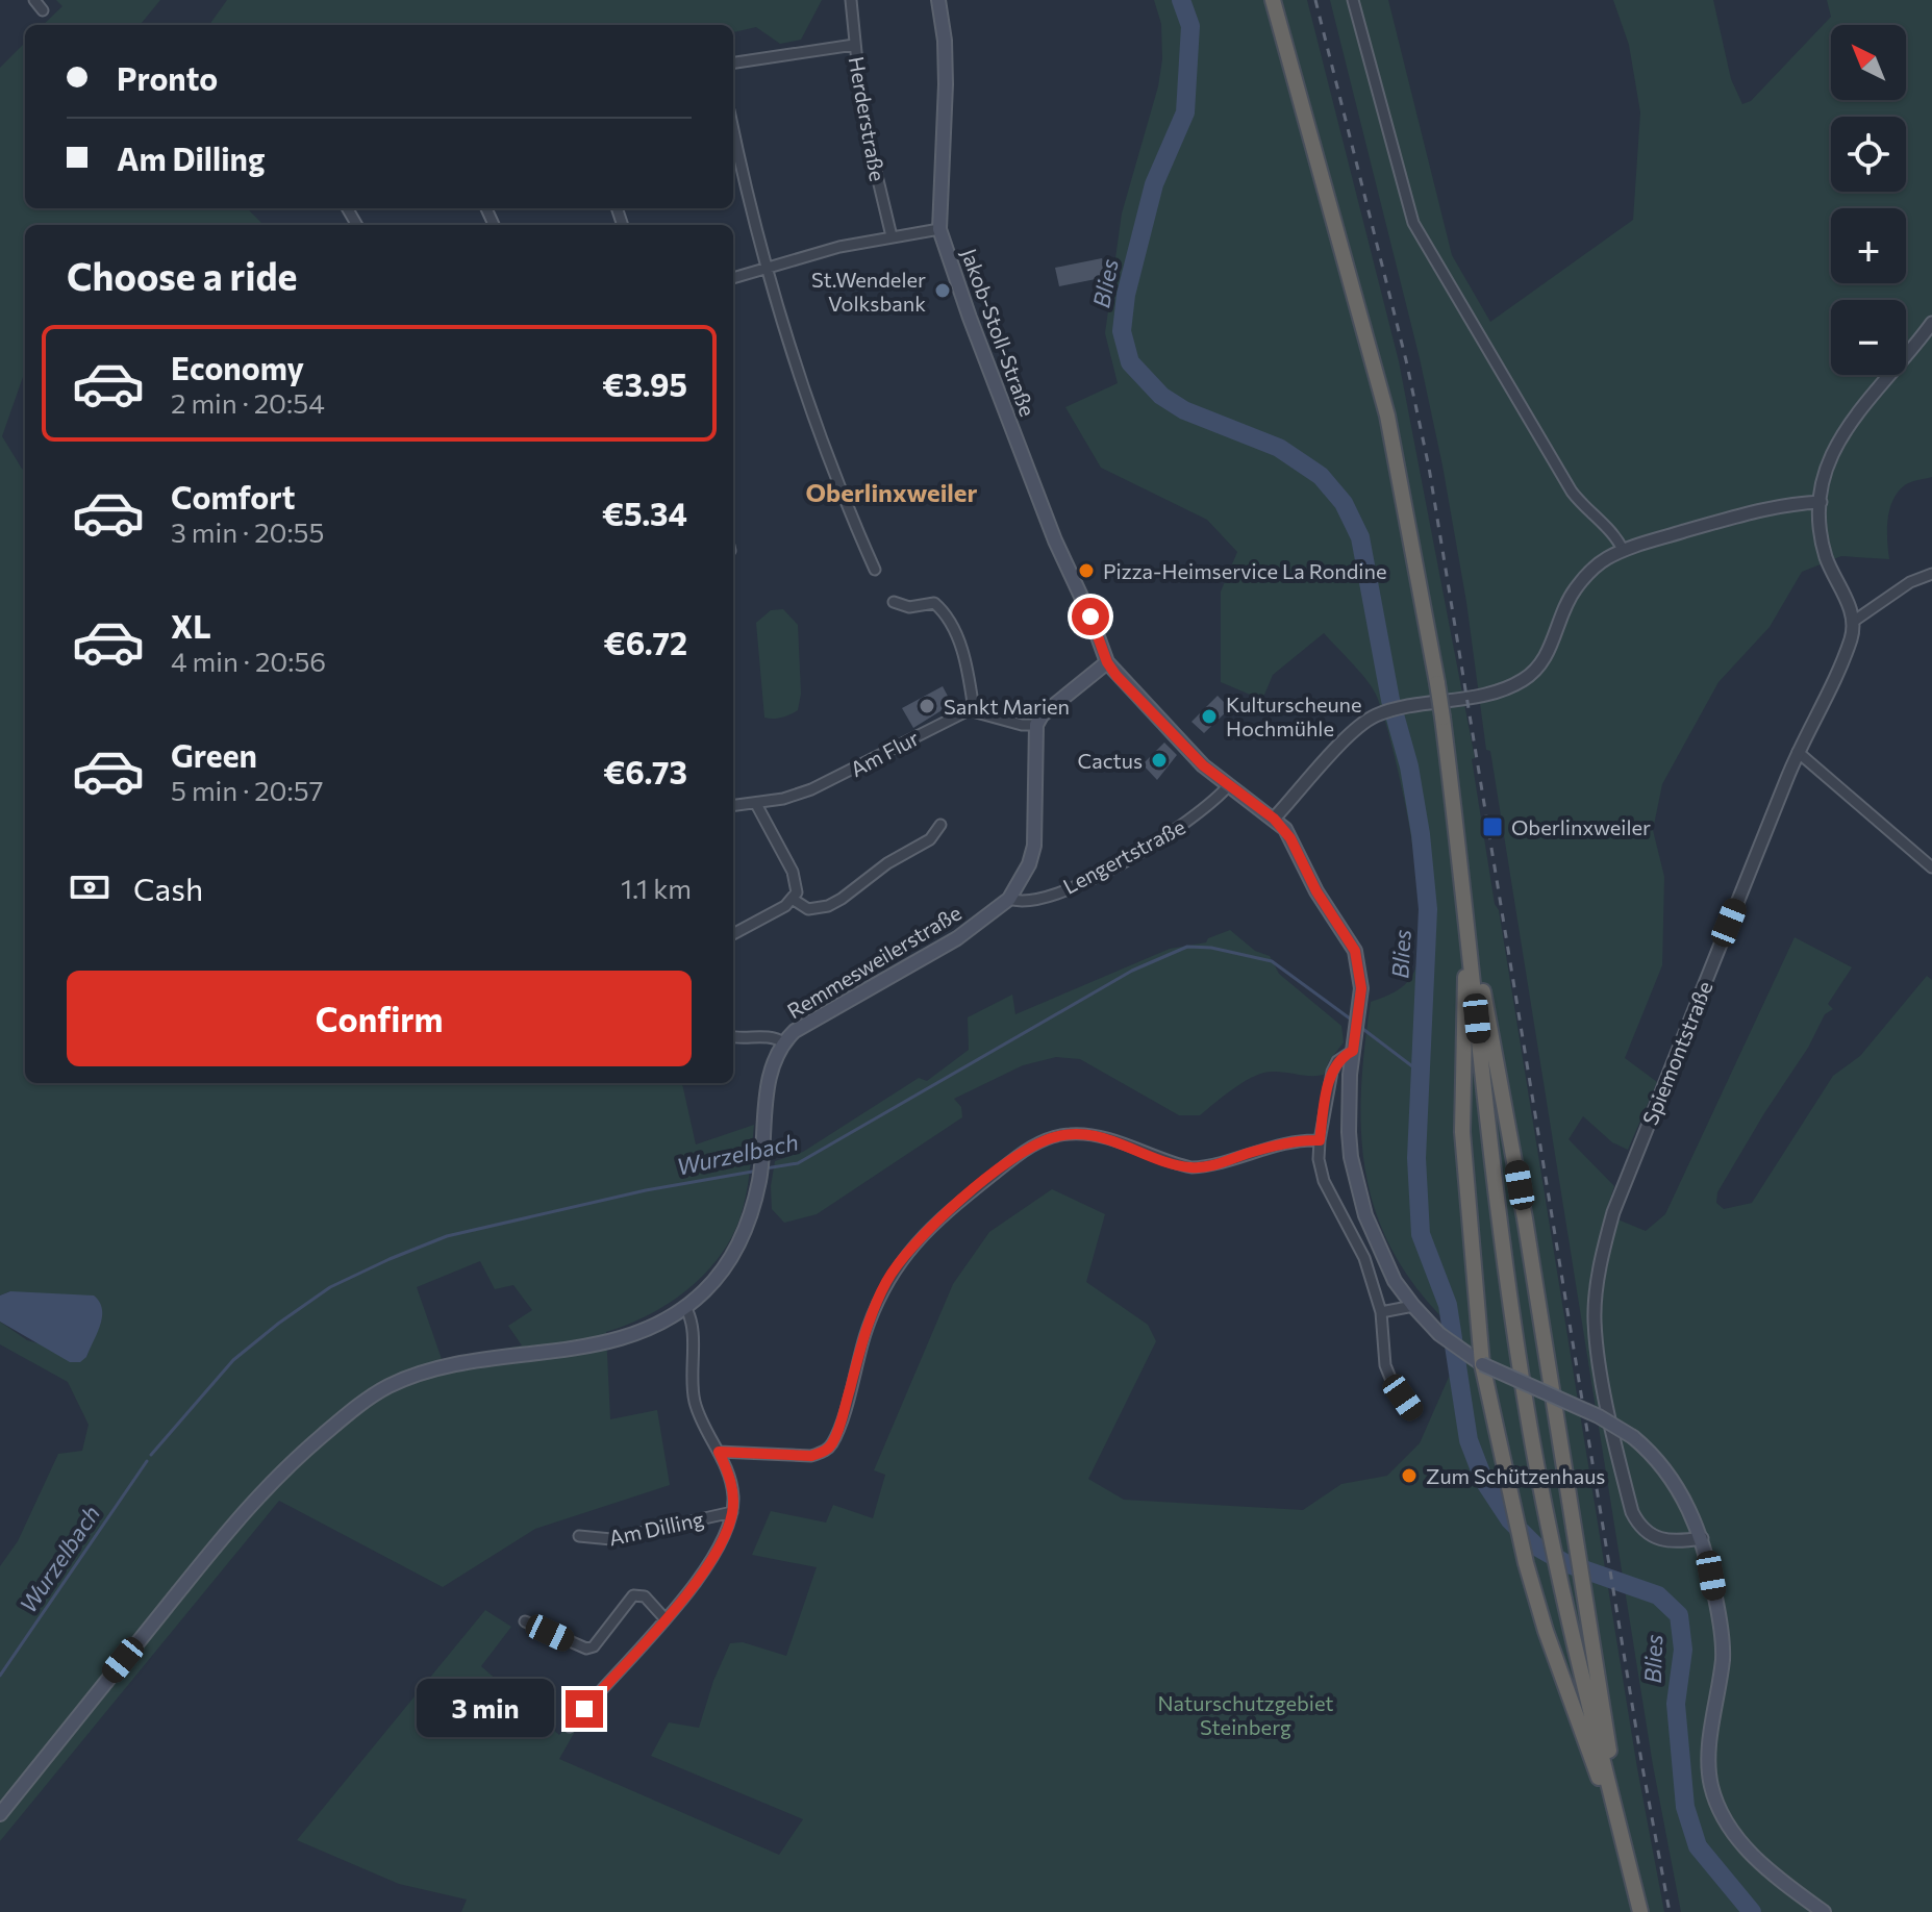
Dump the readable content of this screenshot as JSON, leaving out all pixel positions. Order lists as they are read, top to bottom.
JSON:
{
  "streets": {
    "main road": ["Jakob-Stoll-Straße", "Remmesweilerstraße"],
    "street": [
      "Herderstraße",
      "Am Flur",
      "Lengertstraße",
      "Spiemontstraße",
      "Am Dilling"
    ]
  },
  "crossings": [
    ["Jakob-Stoll-Straße", "Lengertstraße"],
    ["Lengertstraße", "Remmesweilerstraße"],
    ["Remmesweilerstraße", "Am Dilling"]
  ],
  "districts": ["Oberlinxweiler"],
  "water": ["Blies", "Wurzelbach"],
  "parks": ["Naturschutzgebiet Steinberg"],
  "places": {
    "other": [
      "St.Wendeler Volksbank",
      "Pizza-Heimservice La Rondine",
      "Sankt Marien",
      "Kulturscheune Hochmühle",
      "Cactus",
      "Zum Schützenhaus"
    ],
    "transit": ["Oberlinxweiler"]
  },
  "north": "top left",
  "page": {
    "map_buttons": ["+", "−"],
    "banner": ["Pronto", "Am Dilling"],
    "heading": "Choose a ride",
    "list": [
      {
        "name": "Economy",
        "note": "2 min · 20:54",
        "value": "€3.95"
      },
      {
        "name": "Comfort",
        "note": "3 min · 20:55",
        "value": "€5.34"
      },
      {
        "name": "XL",
        "note": "4 min · 20:56",
        "value": "€6.72"
      },
      {
        "name": "Green",
        "note": "5 min · 20:57",
        "value": "€6.73"
      }
    ],
    "pay": ["Cash", "1.1 km"],
    "buttons": "Confirm",
    "bubble": "3 min"
  }
}
